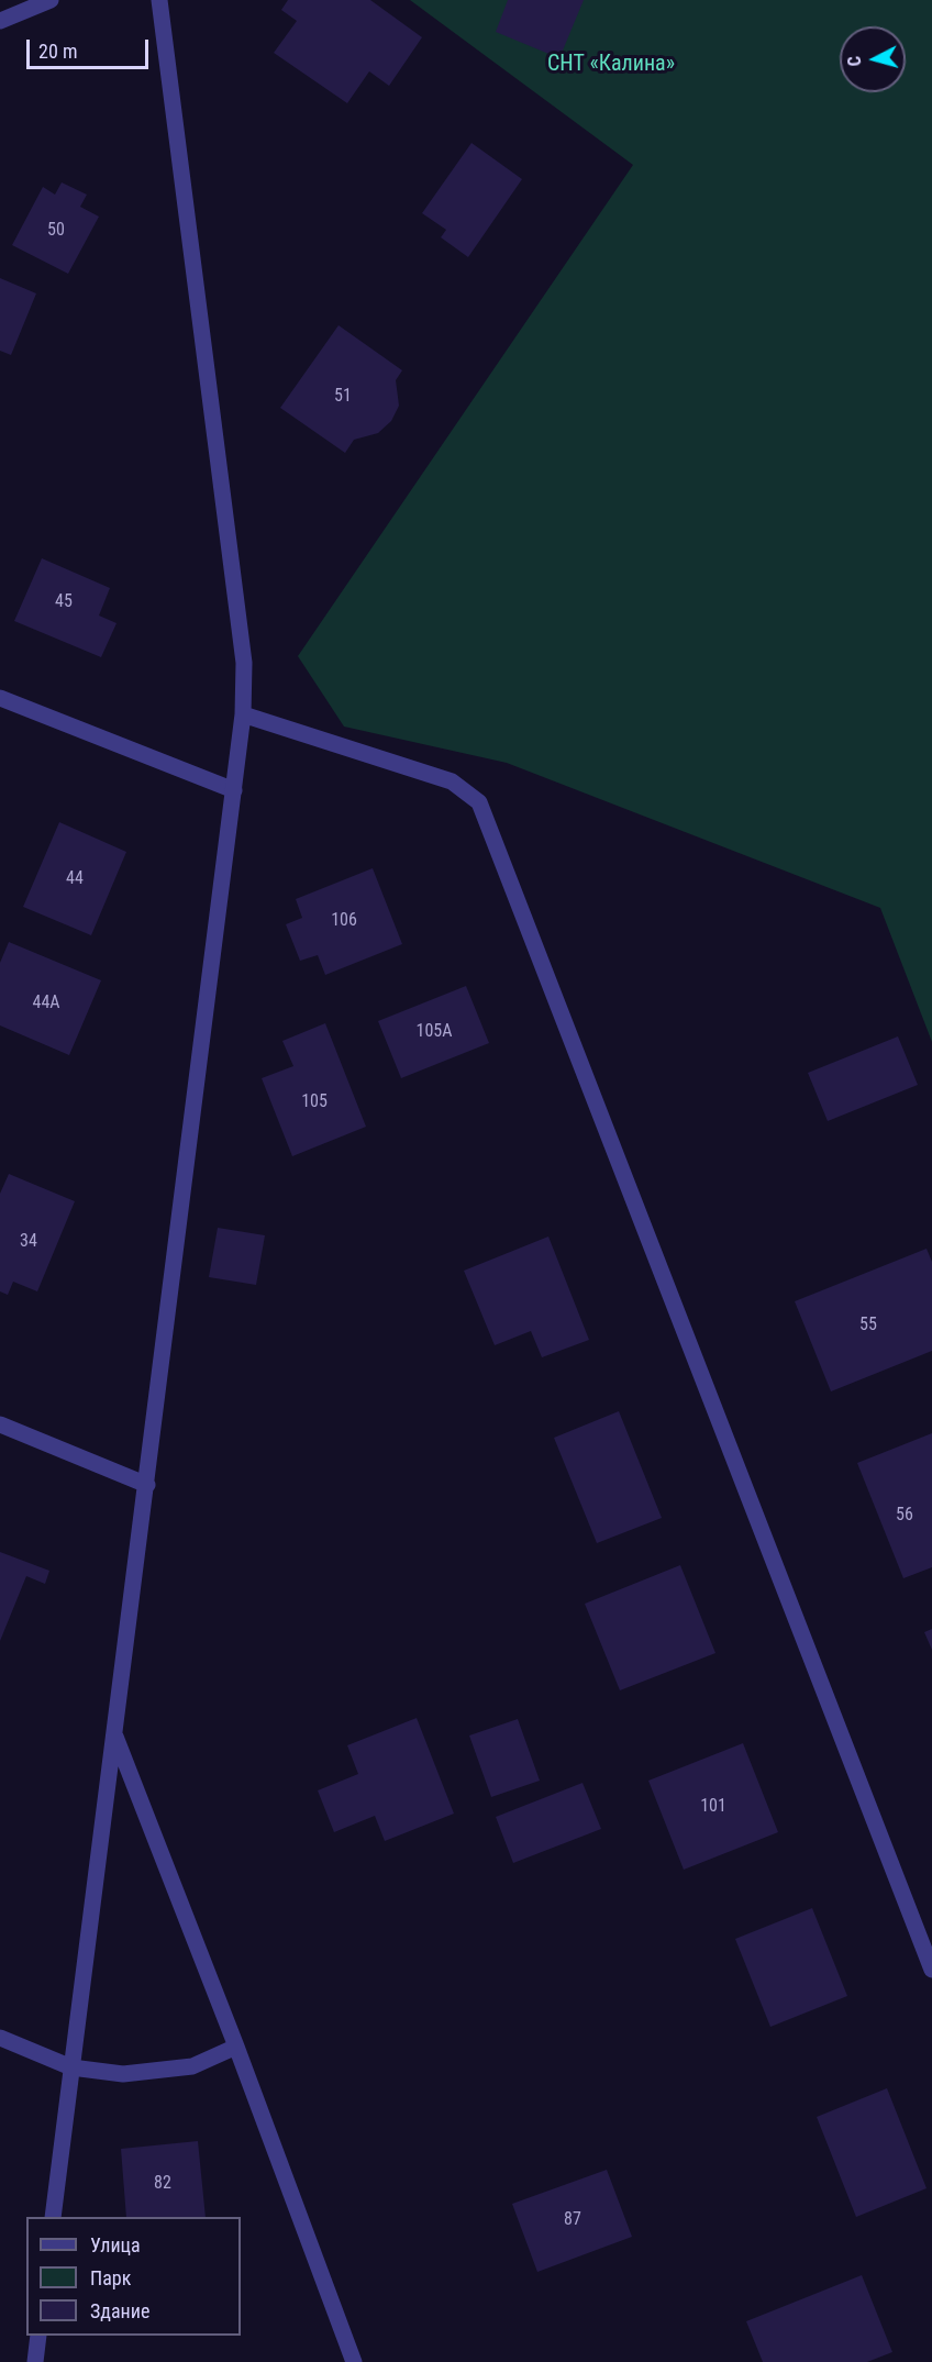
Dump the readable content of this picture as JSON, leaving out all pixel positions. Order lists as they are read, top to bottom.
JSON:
{
  "parks": ["СНТ «Калина»"],
  "house_numbers": [
    "50",
    "51",
    "45",
    "44",
    "106",
    "44А",
    "105А",
    "105",
    "34",
    "55",
    "56",
    "101",
    "82",
    "87"
  ],
  "legend": ["Улица", "Парк", "Здание"],
  "scale_bar": "20 m",
  "north": "left"
}
